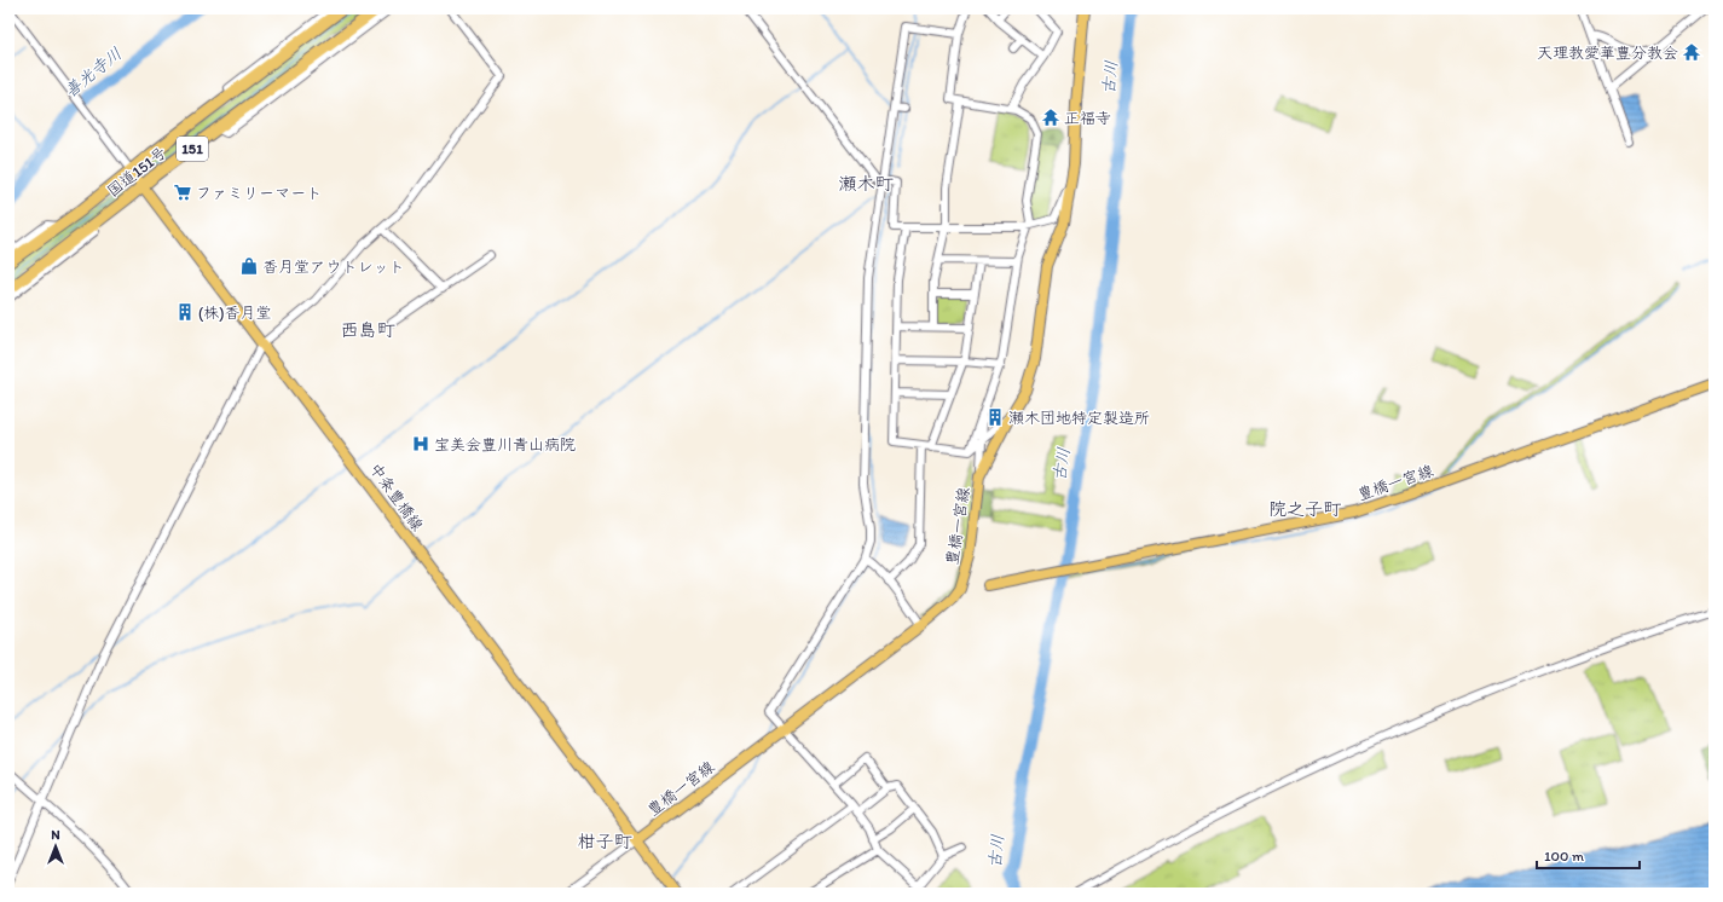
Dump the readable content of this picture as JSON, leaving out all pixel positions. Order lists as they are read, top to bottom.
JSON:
{
  "streets": {
    "highway": ["151", "国道151号"],
    "main road": ["豊橋一宮線", "中条豊橋線"]
  },
  "crossings": [
    ["国道151号", "中条豊橋線"],
    ["豊橋一宮線", "中条豊橋線"]
  ],
  "districts": [
    "瀬木町",
    "西島町",
    "院之子町",
    "柑子町"
  ],
  "water": ["善光寺川", "古川"],
  "places": {
    "temple": ["天理教愛華豊分教会", "正福寺"],
    "supermarket": ["ファミリーマート"],
    "shop": ["香月堂アウトレット"],
    "building": ["(株)香月堂", "瀬木団地特定製造所"],
    "hospital": ["宝美会豊川青山病院"]
  },
  "scale_bar": "100 m",
  "north": "top"
}
